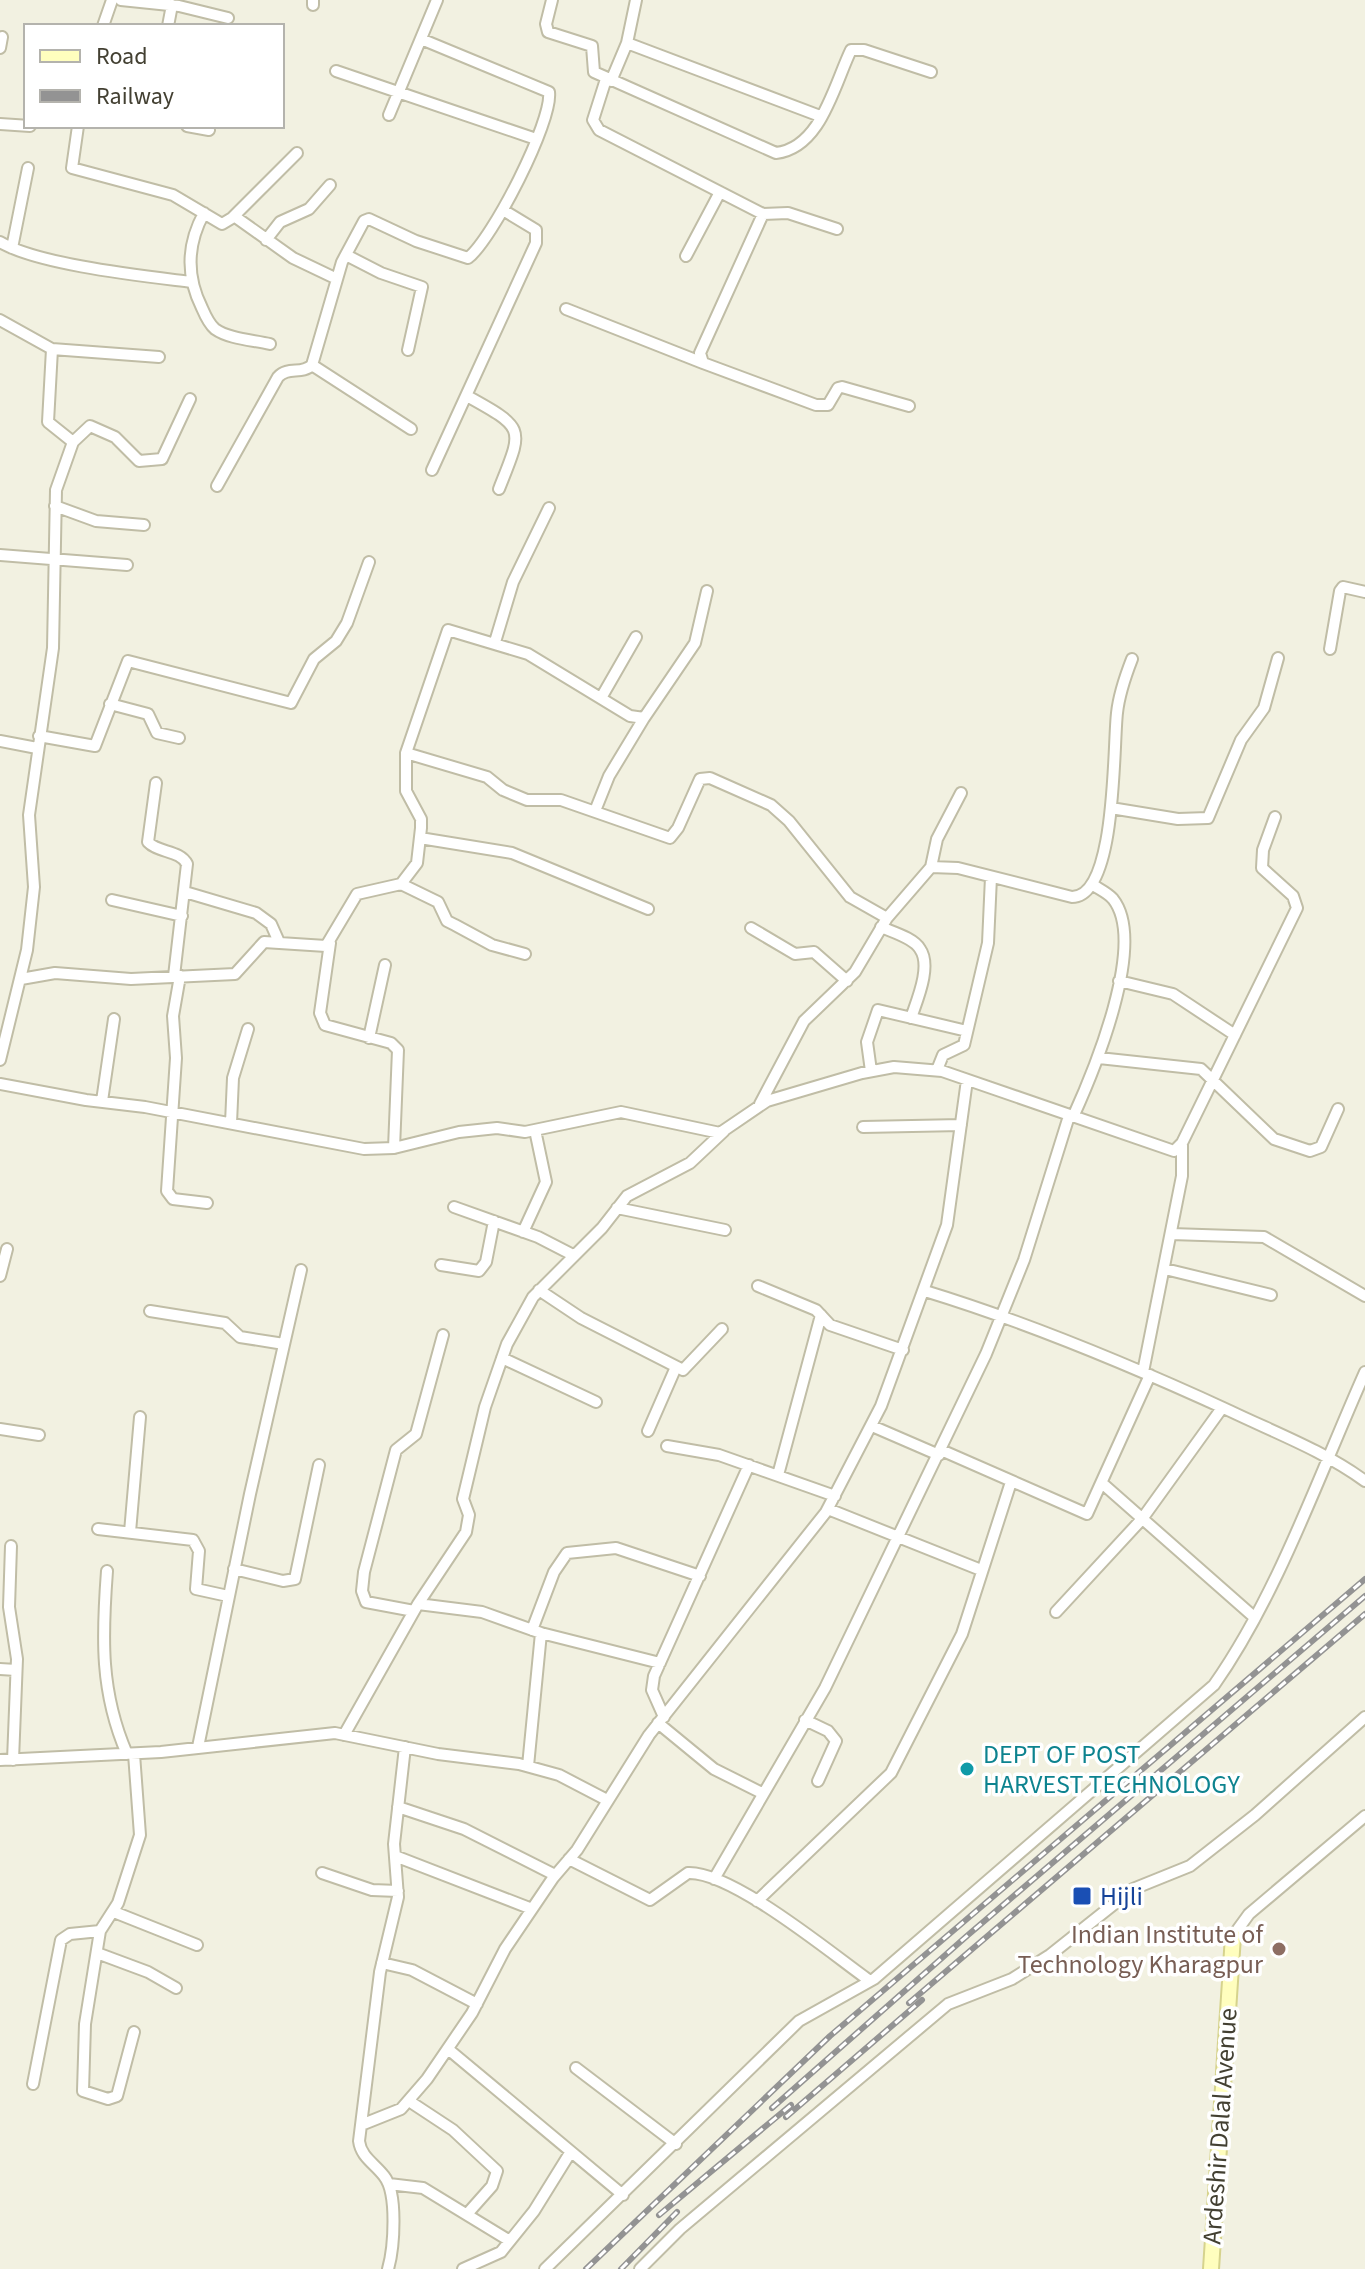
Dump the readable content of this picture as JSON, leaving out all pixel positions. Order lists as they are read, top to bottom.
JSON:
{
  "streets": {
    "street": ["Ardeshir Dalal Avenue"]
  },
  "places": {
    "other": ["DEPT OF POST HARVEST TECHNOLOGY", "Indian Institute of Technology Kharagpur"],
    "transit": ["Hijli"]
  },
  "legend": ["Road", "Railway"]
}
